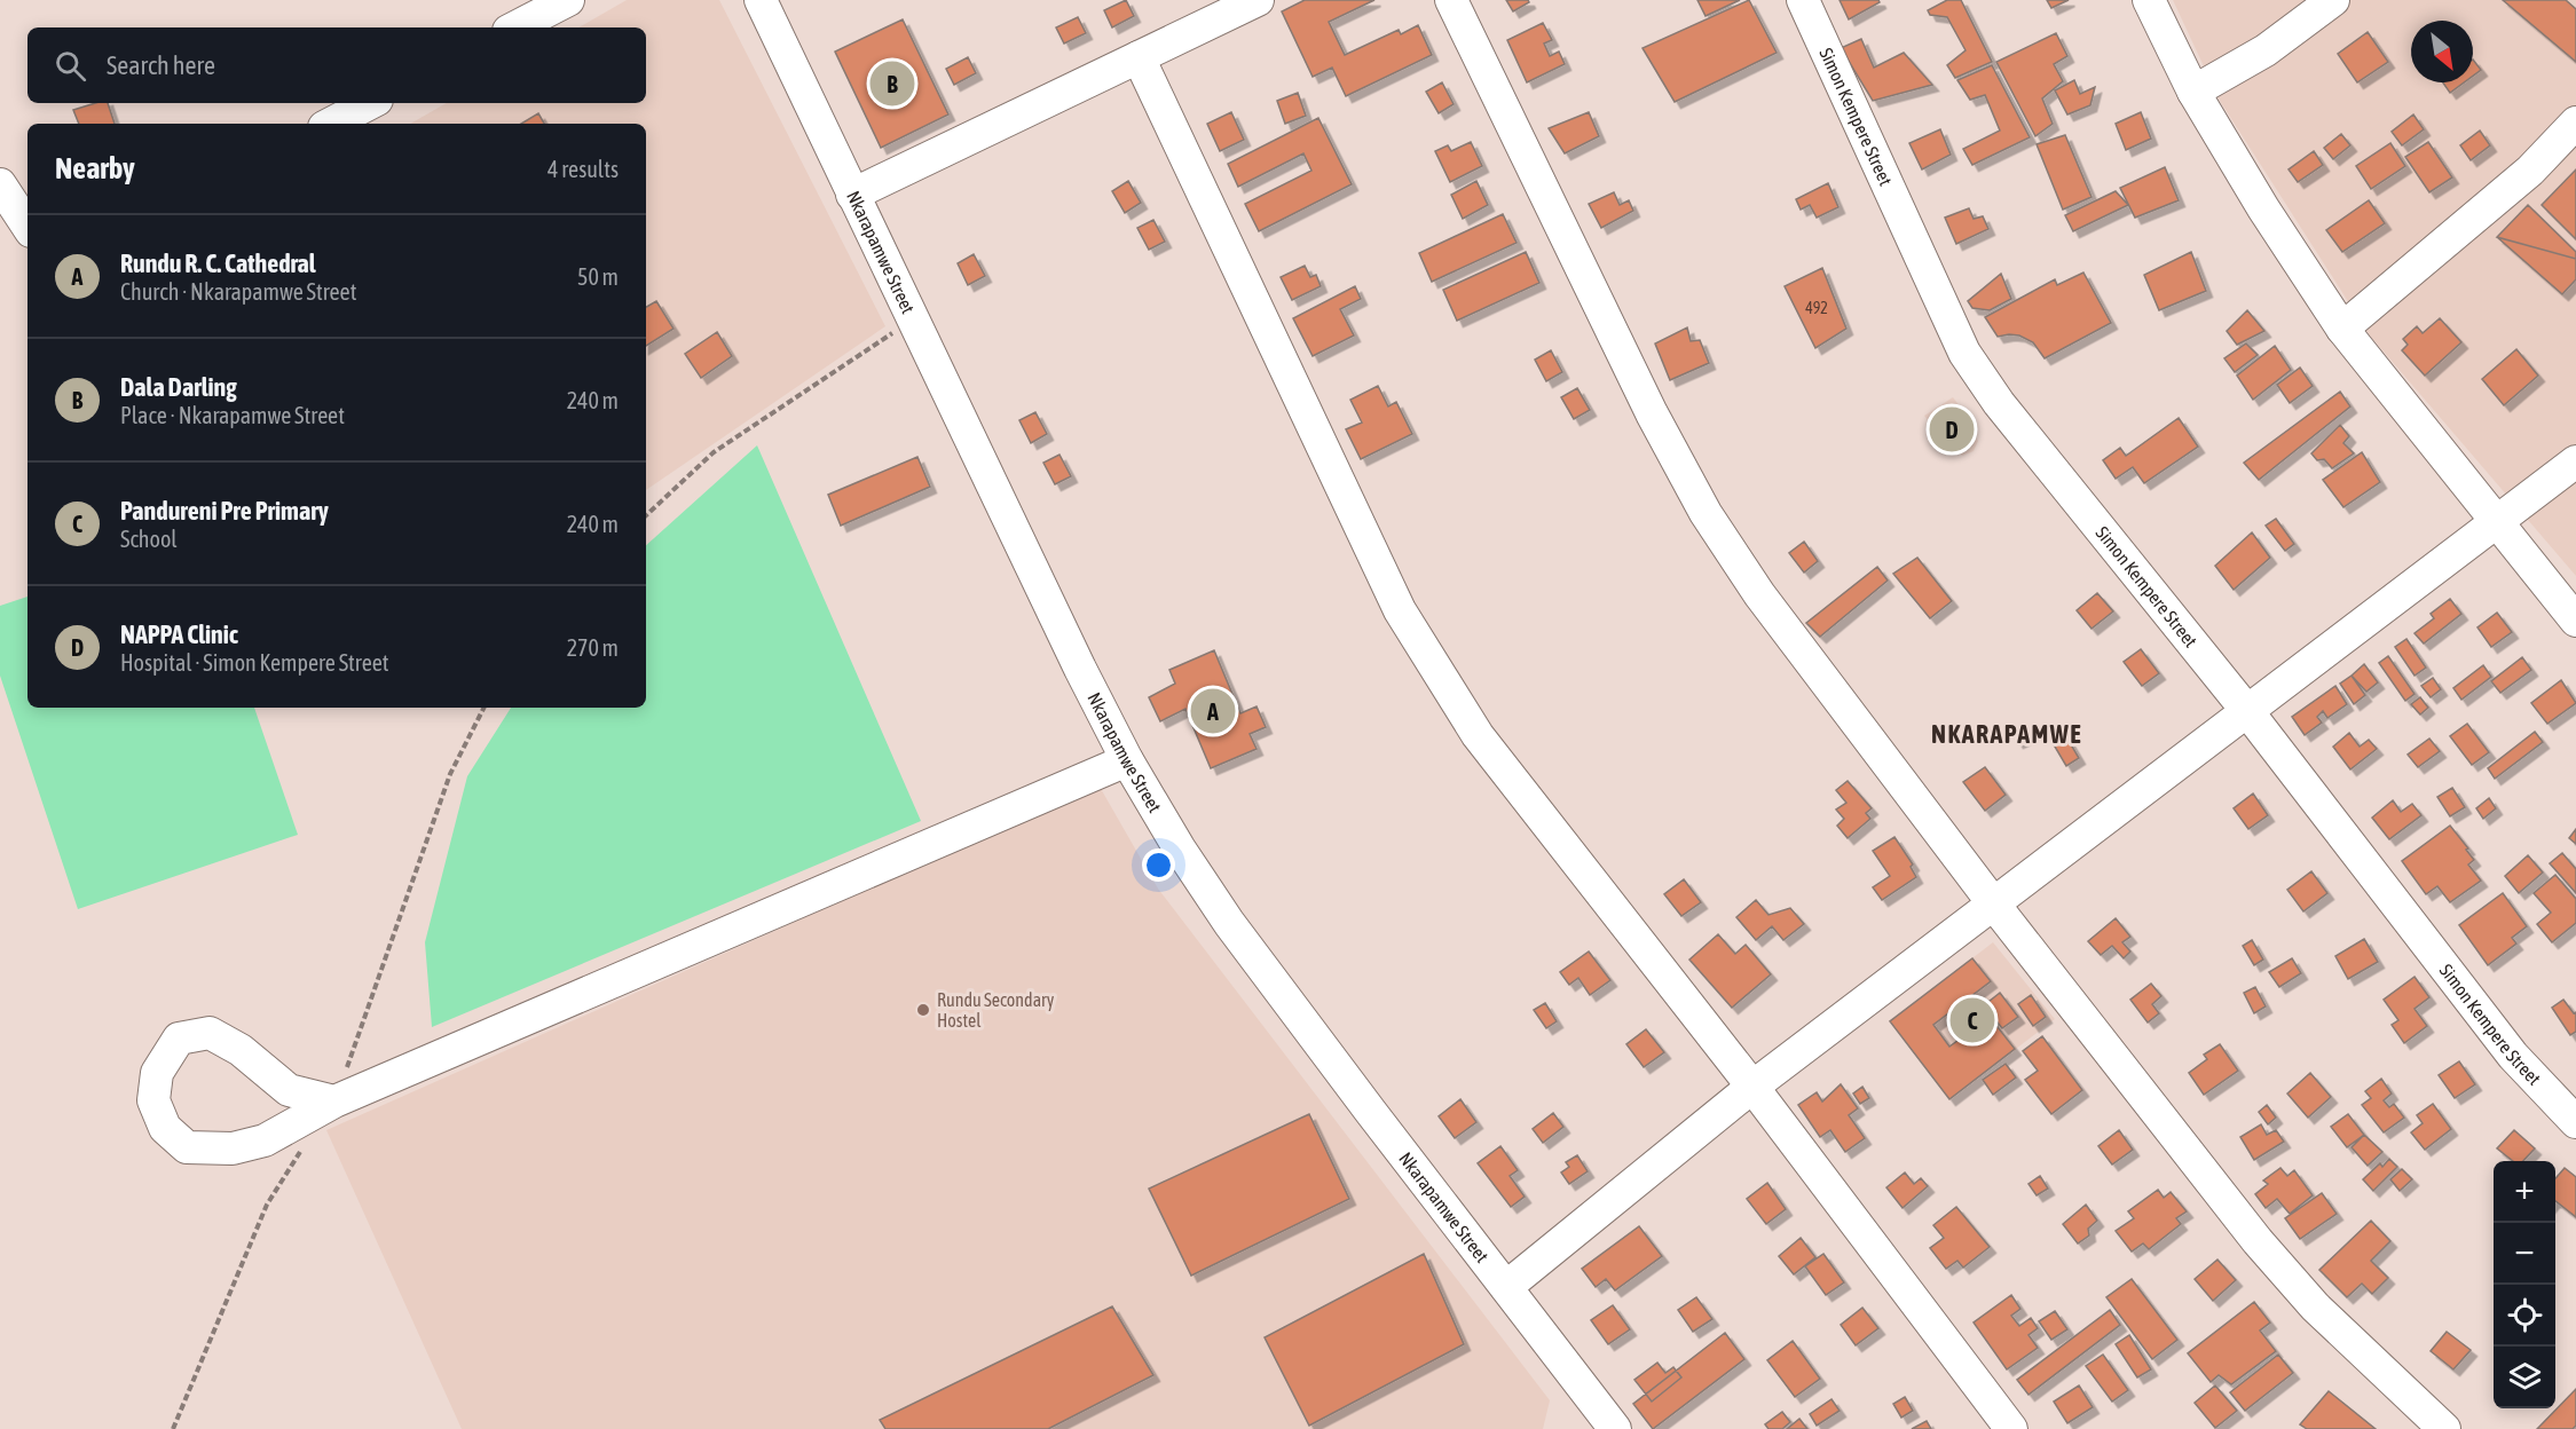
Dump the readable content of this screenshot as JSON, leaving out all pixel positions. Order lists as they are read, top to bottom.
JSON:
{
  "streets": {
    "street": ["Simon Kempere Street", "Nkarapamwe Street"]
  },
  "districts": ["NKARAPAMWE"],
  "places": ["Rundu Secondary Hostel"],
  "house_numbers": ["492"],
  "north": "bottom right",
  "page": {
    "search": "Search here",
    "pins": [
      "B",
      "D",
      "A",
      "C"
    ],
    "heading": ["Nearby", "4 results"],
    "list": [
      {
        "mark": "A",
        "name": "Rundu R. C. Cathedral",
        "note": "Church · Nkarapamwe Street",
        "value": "50 m"
      },
      {
        "mark": "B",
        "name": "Dala Darling",
        "note": "Place · Nkarapamwe Street",
        "value": "240 m"
      },
      {
        "mark": "C",
        "name": "Pandureni Pre Primary",
        "note": "School",
        "value": "240 m"
      },
      {
        "mark": "D",
        "name": "NAPPA Clinic",
        "note": "Hospital · Simon Kempere Street",
        "value": "270 m"
      }
    ],
    "map_buttons": ["+", "−"]
  }
}
